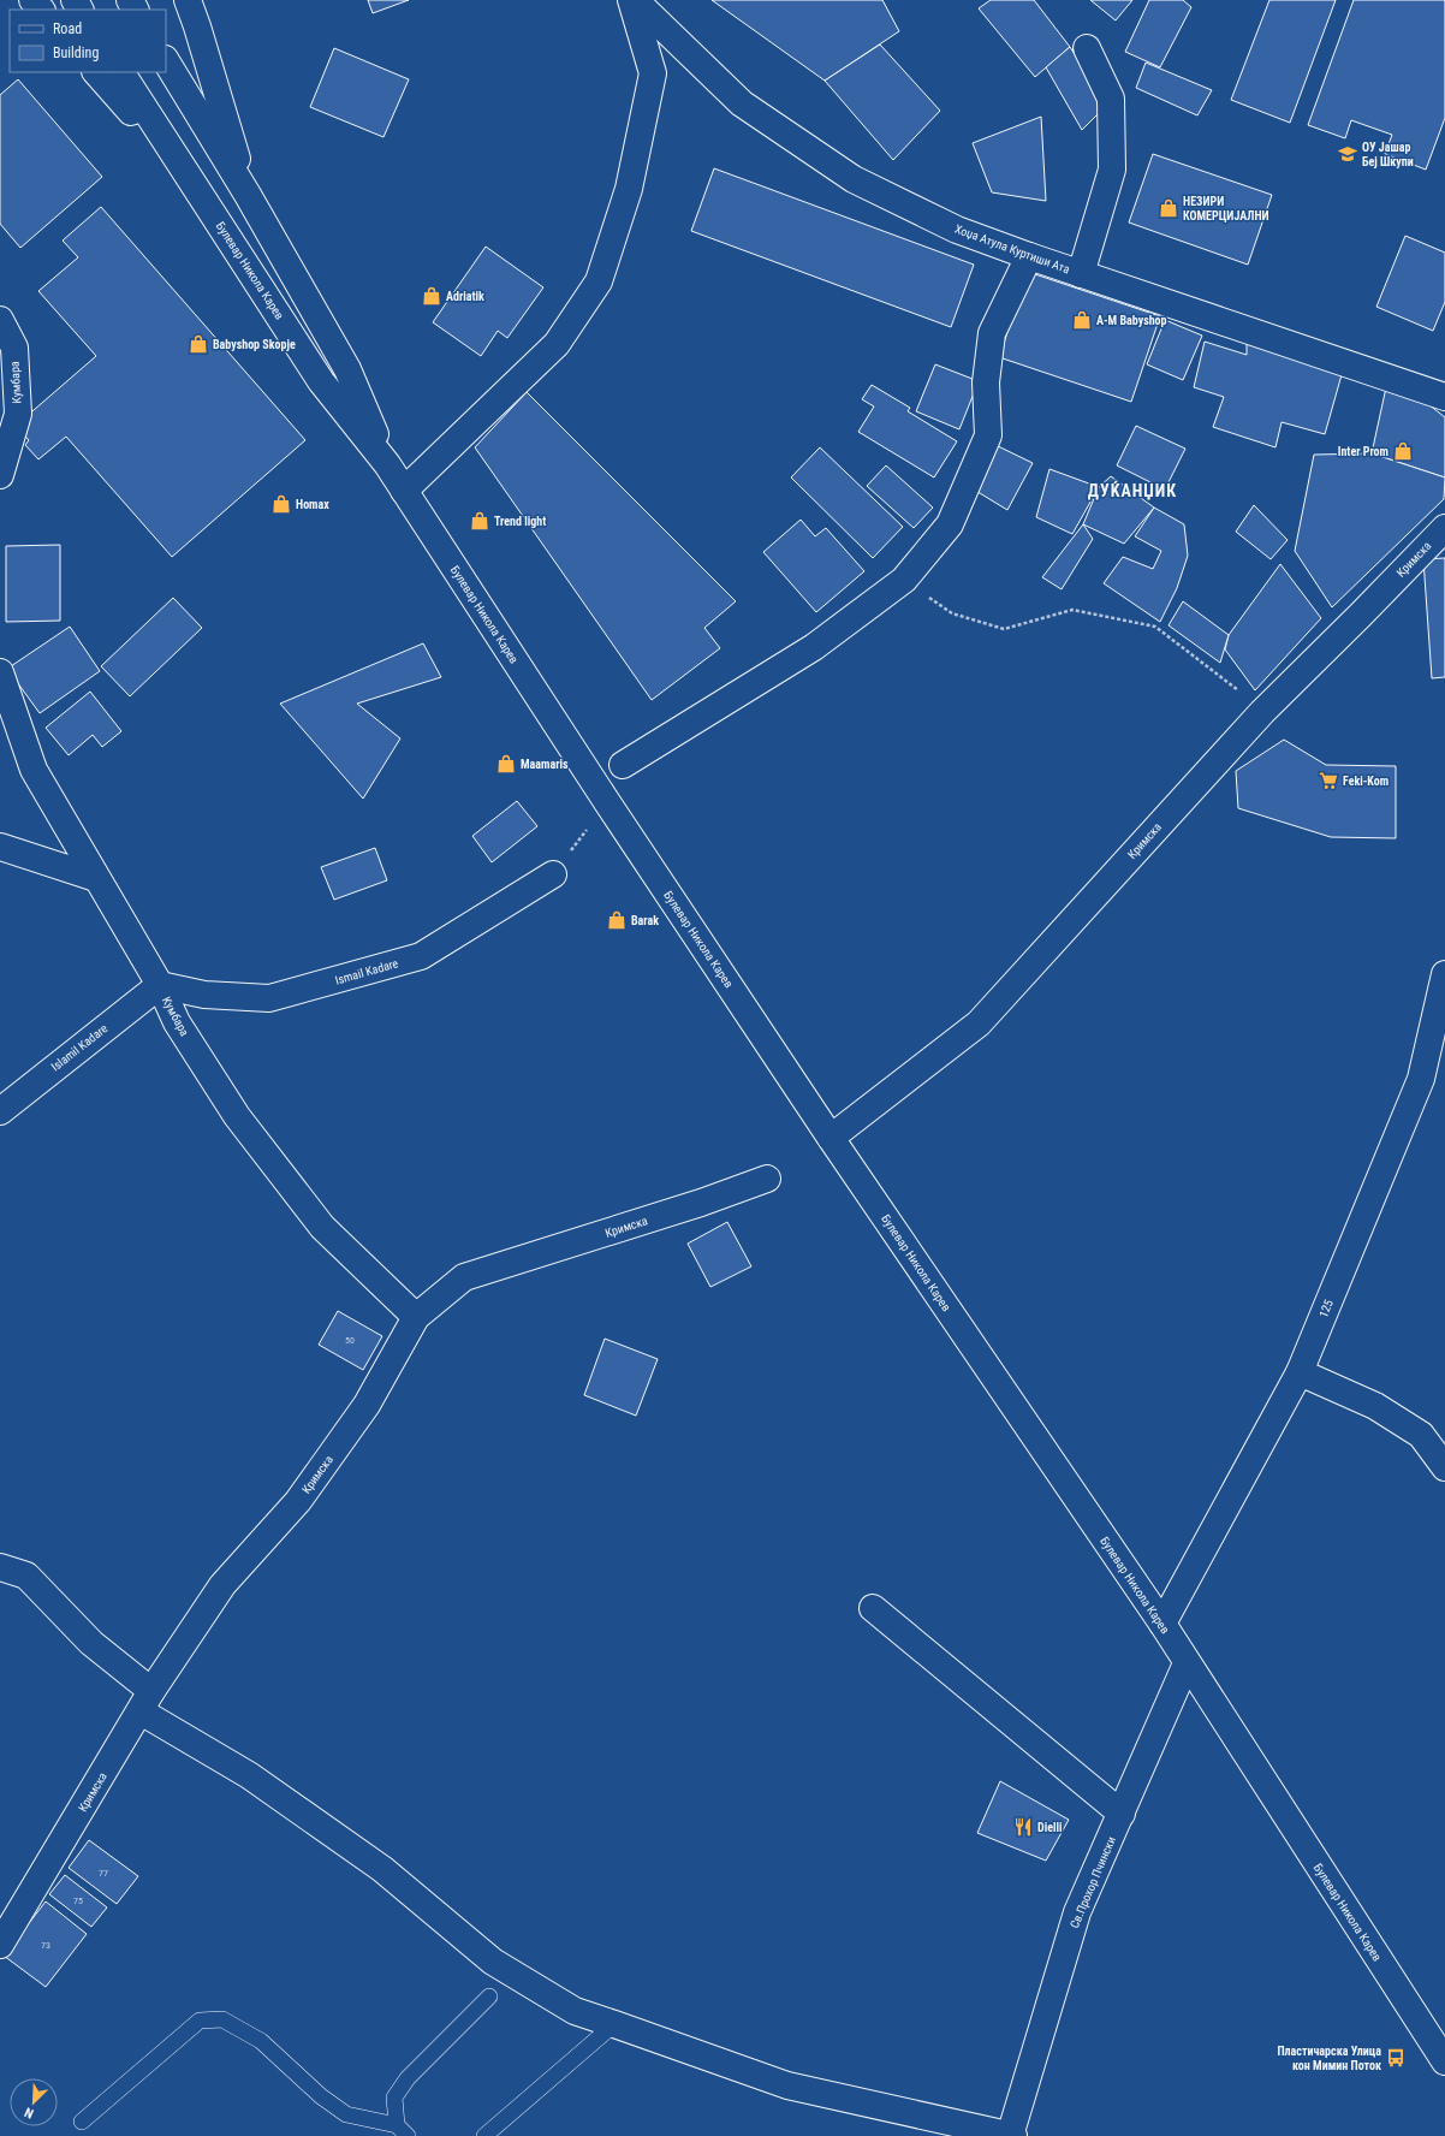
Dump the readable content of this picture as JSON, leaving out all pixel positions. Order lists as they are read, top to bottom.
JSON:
{
  "streets": {
    "street": [
      "Хоџа Атула Куртиши Ата",
      "Булевар Никола Карев",
      "Кумбара",
      "Кримска",
      "Ismail Kadare",
      "Islamil Kadare",
      "125",
      "Св.Прохор Пчински"
    ]
  },
  "crossings": [
    ["Булевар Никола Карев", "Кримска"],
    ["Булевар Никола Карев", "125"],
    ["Булевар Никола Карев", "Св.Прохор Пчински"],
    ["Кумбара", "Кримска"],
    ["Кумбара", "Ismail Kadare"],
    ["Кумбара", "Islamil Kadare"],
    ["Ismail Kadare", "Islamil Kadare"]
  ],
  "districts": ["ДУЌАНЏИК"],
  "places": {
    "school or university": ["ОУ Јашар Беј Шкупи"],
    "shop": [
      "НЕЗИРИ КОМЕРЦИЈАЛНИ",
      "Adriatik",
      "A-M Babyshop",
      "Babyshop Skopje",
      "Inter Prom",
      "Homax",
      "Trend light",
      "Maamaris",
      "Barak"
    ],
    "supermarket": ["Feki-Kom"],
    "restaurant": ["Dielli"],
    "bus stop": ["Пластичарска Улица кон Мимин Поток"]
  },
  "house_numbers": [
    "50",
    "77",
    "75",
    "73"
  ],
  "legend": ["Road", "Building"],
  "north": "bottom left"
}
